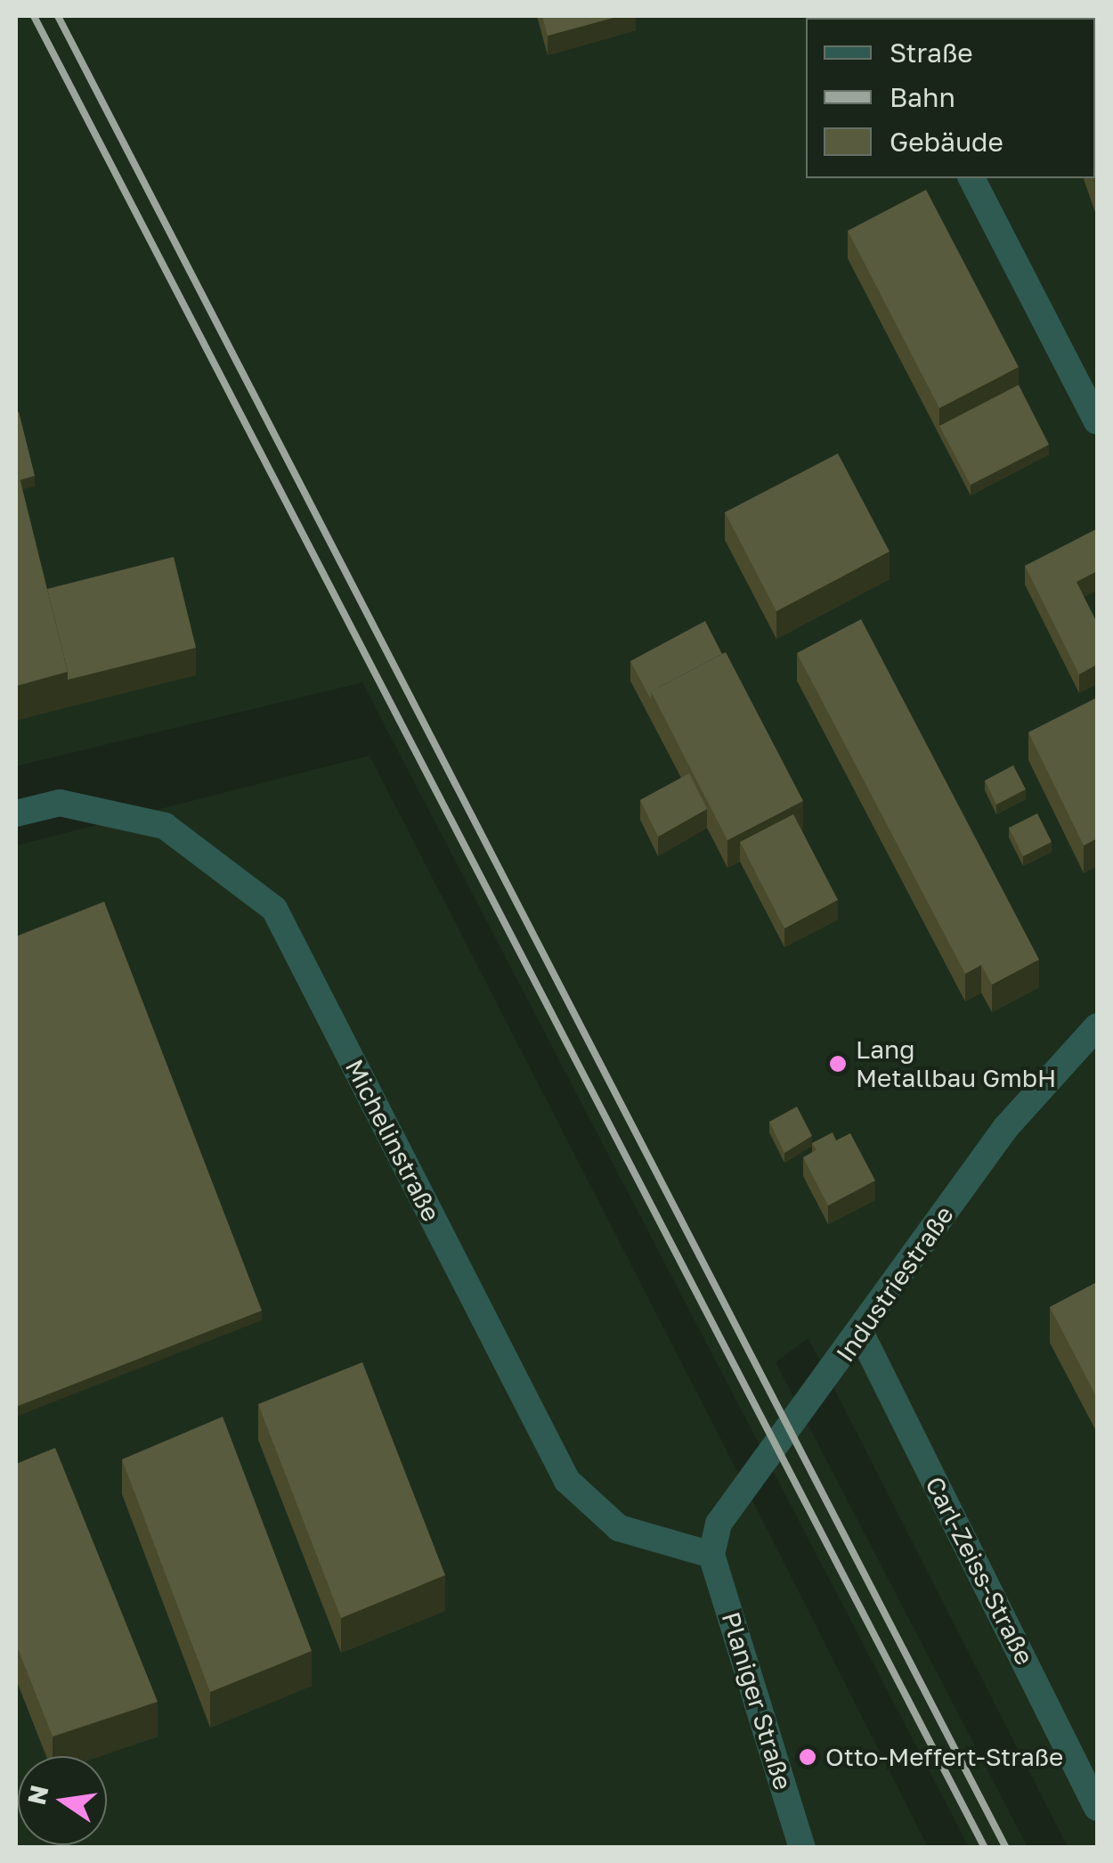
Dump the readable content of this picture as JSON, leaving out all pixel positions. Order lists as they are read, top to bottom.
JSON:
{
  "streets": {
    "street": [
      "Michelinstraße",
      "Industriestraße",
      "Carl-Zeiss-Straße",
      "Planiger Straße"
    ]
  },
  "crossings": [
    ["Michelinstraße", "Industriestraße"],
    ["Michelinstraße", "Planiger Straße"],
    ["Industriestraße", "Carl-Zeiss-Straße"],
    ["Industriestraße", "Planiger Straße"]
  ],
  "places": ["Lang Metallbau GmbH", "Otto-Meffert-Straße"],
  "legend": ["Straße", "Bahn", "Gebäude"],
  "north": "left"
}
